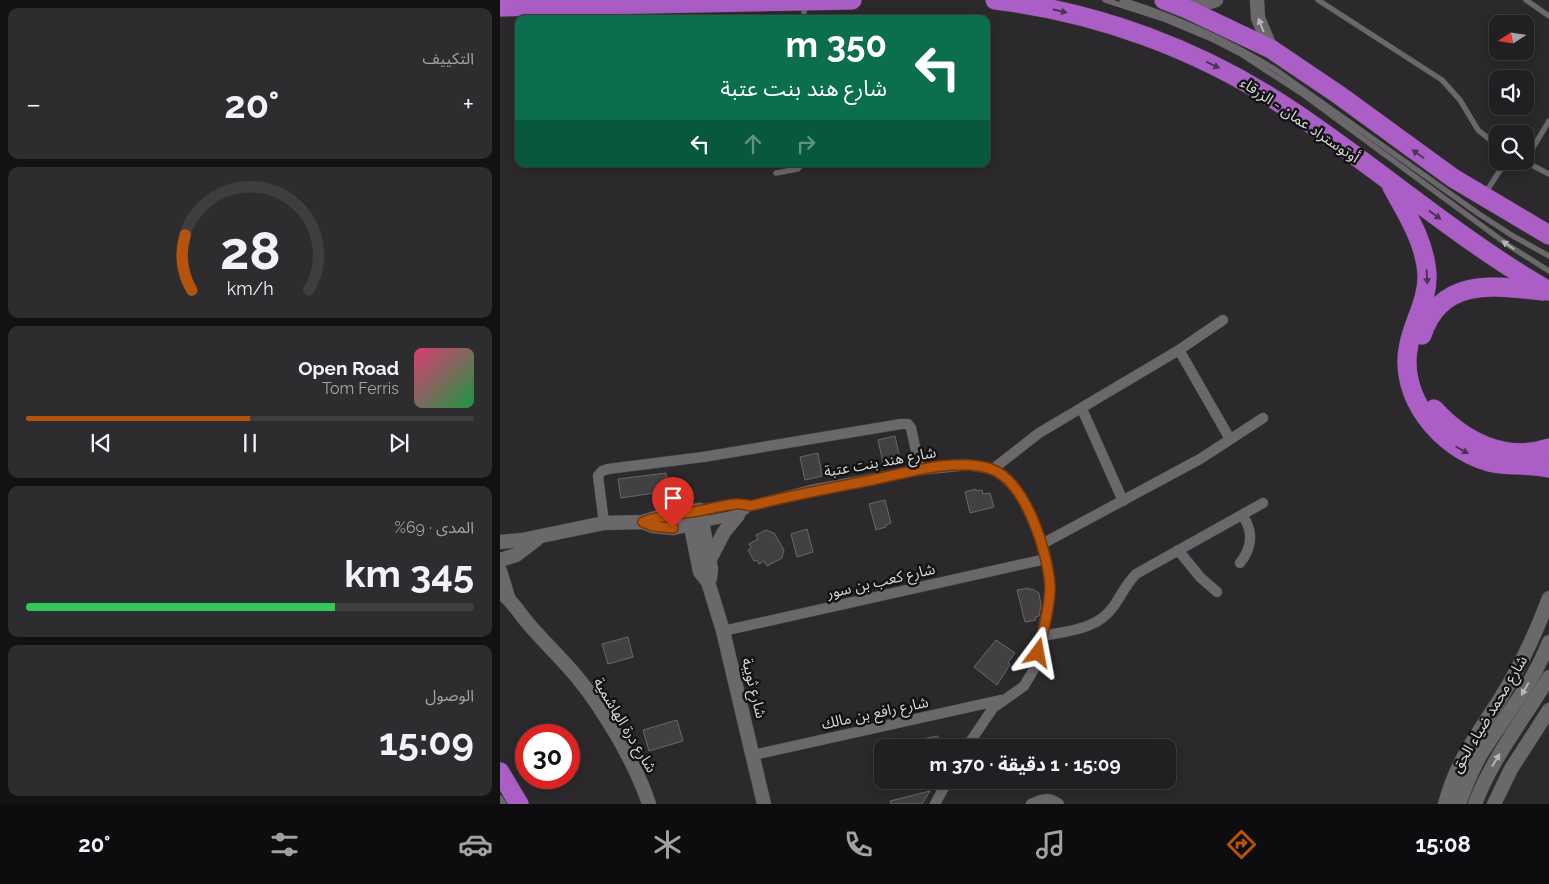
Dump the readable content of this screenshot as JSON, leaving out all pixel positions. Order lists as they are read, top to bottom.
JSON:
{
  "streets": {
    "highway": ["أوتوستراد عمان - الزرقاء"],
    "street": [
      "شارع هند بنت عتبة",
      "شارع كعب بن سور",
      "شارع ثويبة",
      "شارع رافع بن مالك",
      "شارع محمد ضياء الحق",
      "شارع درة الهاشمية"
    ]
  },
  "crossings": [
    ["شارع هند بنت عتبة", "شارع ثويبة"],
    ["شارع كعب بن سور", "شارع ثويبة"],
    ["شارع ثويبة", "شارع رافع بن مالك"]
  ],
  "north": "left",
  "page": {
    "tile": [
      "التكييف",
      ["المدى · 69%", "345 km"],
      ["الوصول", "15:09"]
    ],
    "turn": ["350 m", "شارع هند بنت عتبة"],
    "heat": ["−", "20°", "+"],
    "song": ["Open Road", "Tom Ferris"],
    "limit": "30",
    "trip": "15:09 · 1 دقيقة · 370 m",
    "tabs": ["15:08", "20°"],
    "gauge": ["28", "km/h"]
  }
}
